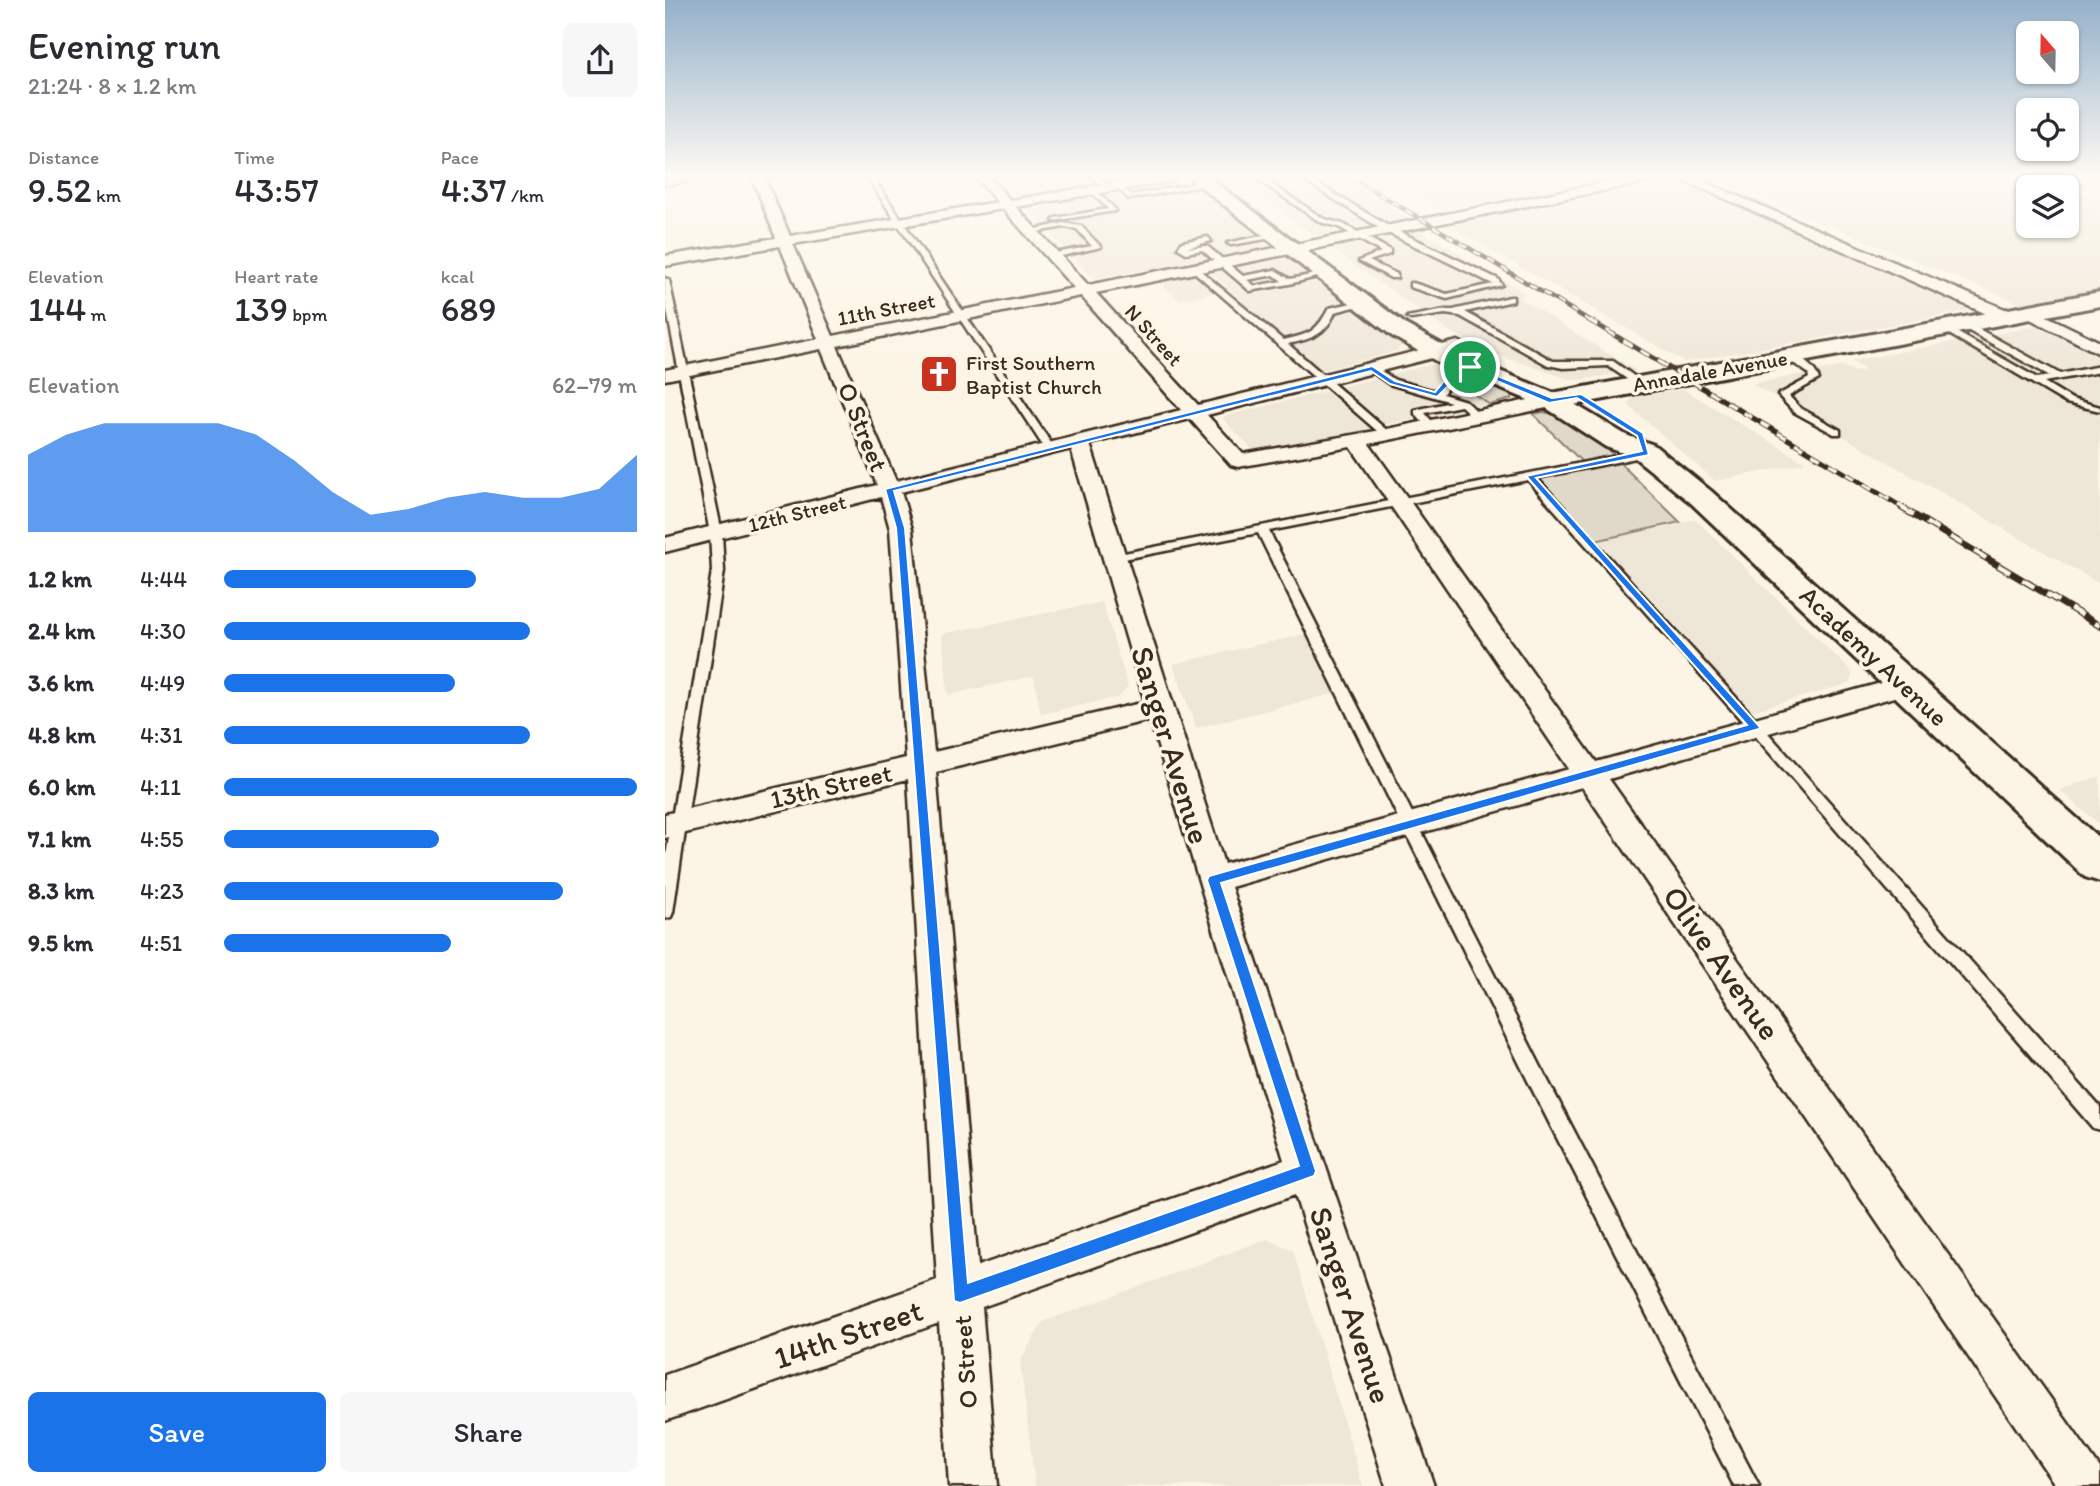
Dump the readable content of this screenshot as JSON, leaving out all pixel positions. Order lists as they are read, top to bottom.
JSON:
{
  "streets": {
    "main road": ["Annadale Avenue", "Academy Avenue"],
    "street": [
      "11th Street",
      "N Street",
      "O Street",
      "12th Street",
      "Sanger Avenue",
      "13th Street",
      "Olive Avenue",
      "14th Street"
    ]
  },
  "crossings": [
    ["11th Street", "N Street"],
    ["11th Street", "O Street"],
    ["N Street", "Annadale Avenue"],
    ["N Street", "12th Street"],
    ["Annadale Avenue", "Academy Avenue"],
    ["Annadale Avenue", "Olive Avenue"],
    ["O Street", "12th Street"],
    ["O Street", "13th Street"],
    ["O Street", "14th Street"],
    ["12th Street", "Academy Avenue"],
    ["12th Street", "Sanger Avenue"],
    ["Sanger Avenue", "13th Street"],
    ["Sanger Avenue", "14th Street"]
  ],
  "places": {
    "church": ["First Southern Baptist Church"]
  },
  "north": "top",
  "page": {
    "heading": ["Evening run", "21:24 · 8 × 1.2 km"],
    "stats": [
      ["Distance", "9.52 km"],
      ["Time", "43:57"],
      ["Pace", "4:37 /km"],
      ["Elevation", "144 m"],
      ["Heart rate", "139 bpm"],
      ["kcal", "689"]
    ],
    "chart": ["Elevation", "62–79 m"],
    "list": [
      {
        "name": "1.2 km",
        "note": "4:44"
      },
      {
        "name": "2.4 km",
        "note": "4:30"
      },
      {
        "name": "3.6 km",
        "note": "4:49"
      },
      {
        "name": "4.8 km",
        "note": "4:31"
      },
      {
        "name": "6.0 km",
        "note": "4:11"
      },
      {
        "name": "7.1 km",
        "note": "4:55"
      },
      {
        "name": "8.3 km",
        "note": "4:23"
      },
      {
        "name": "9.5 km",
        "note": "4:51"
      }
    ],
    "buttons": ["Save", "Share"]
  }
}
